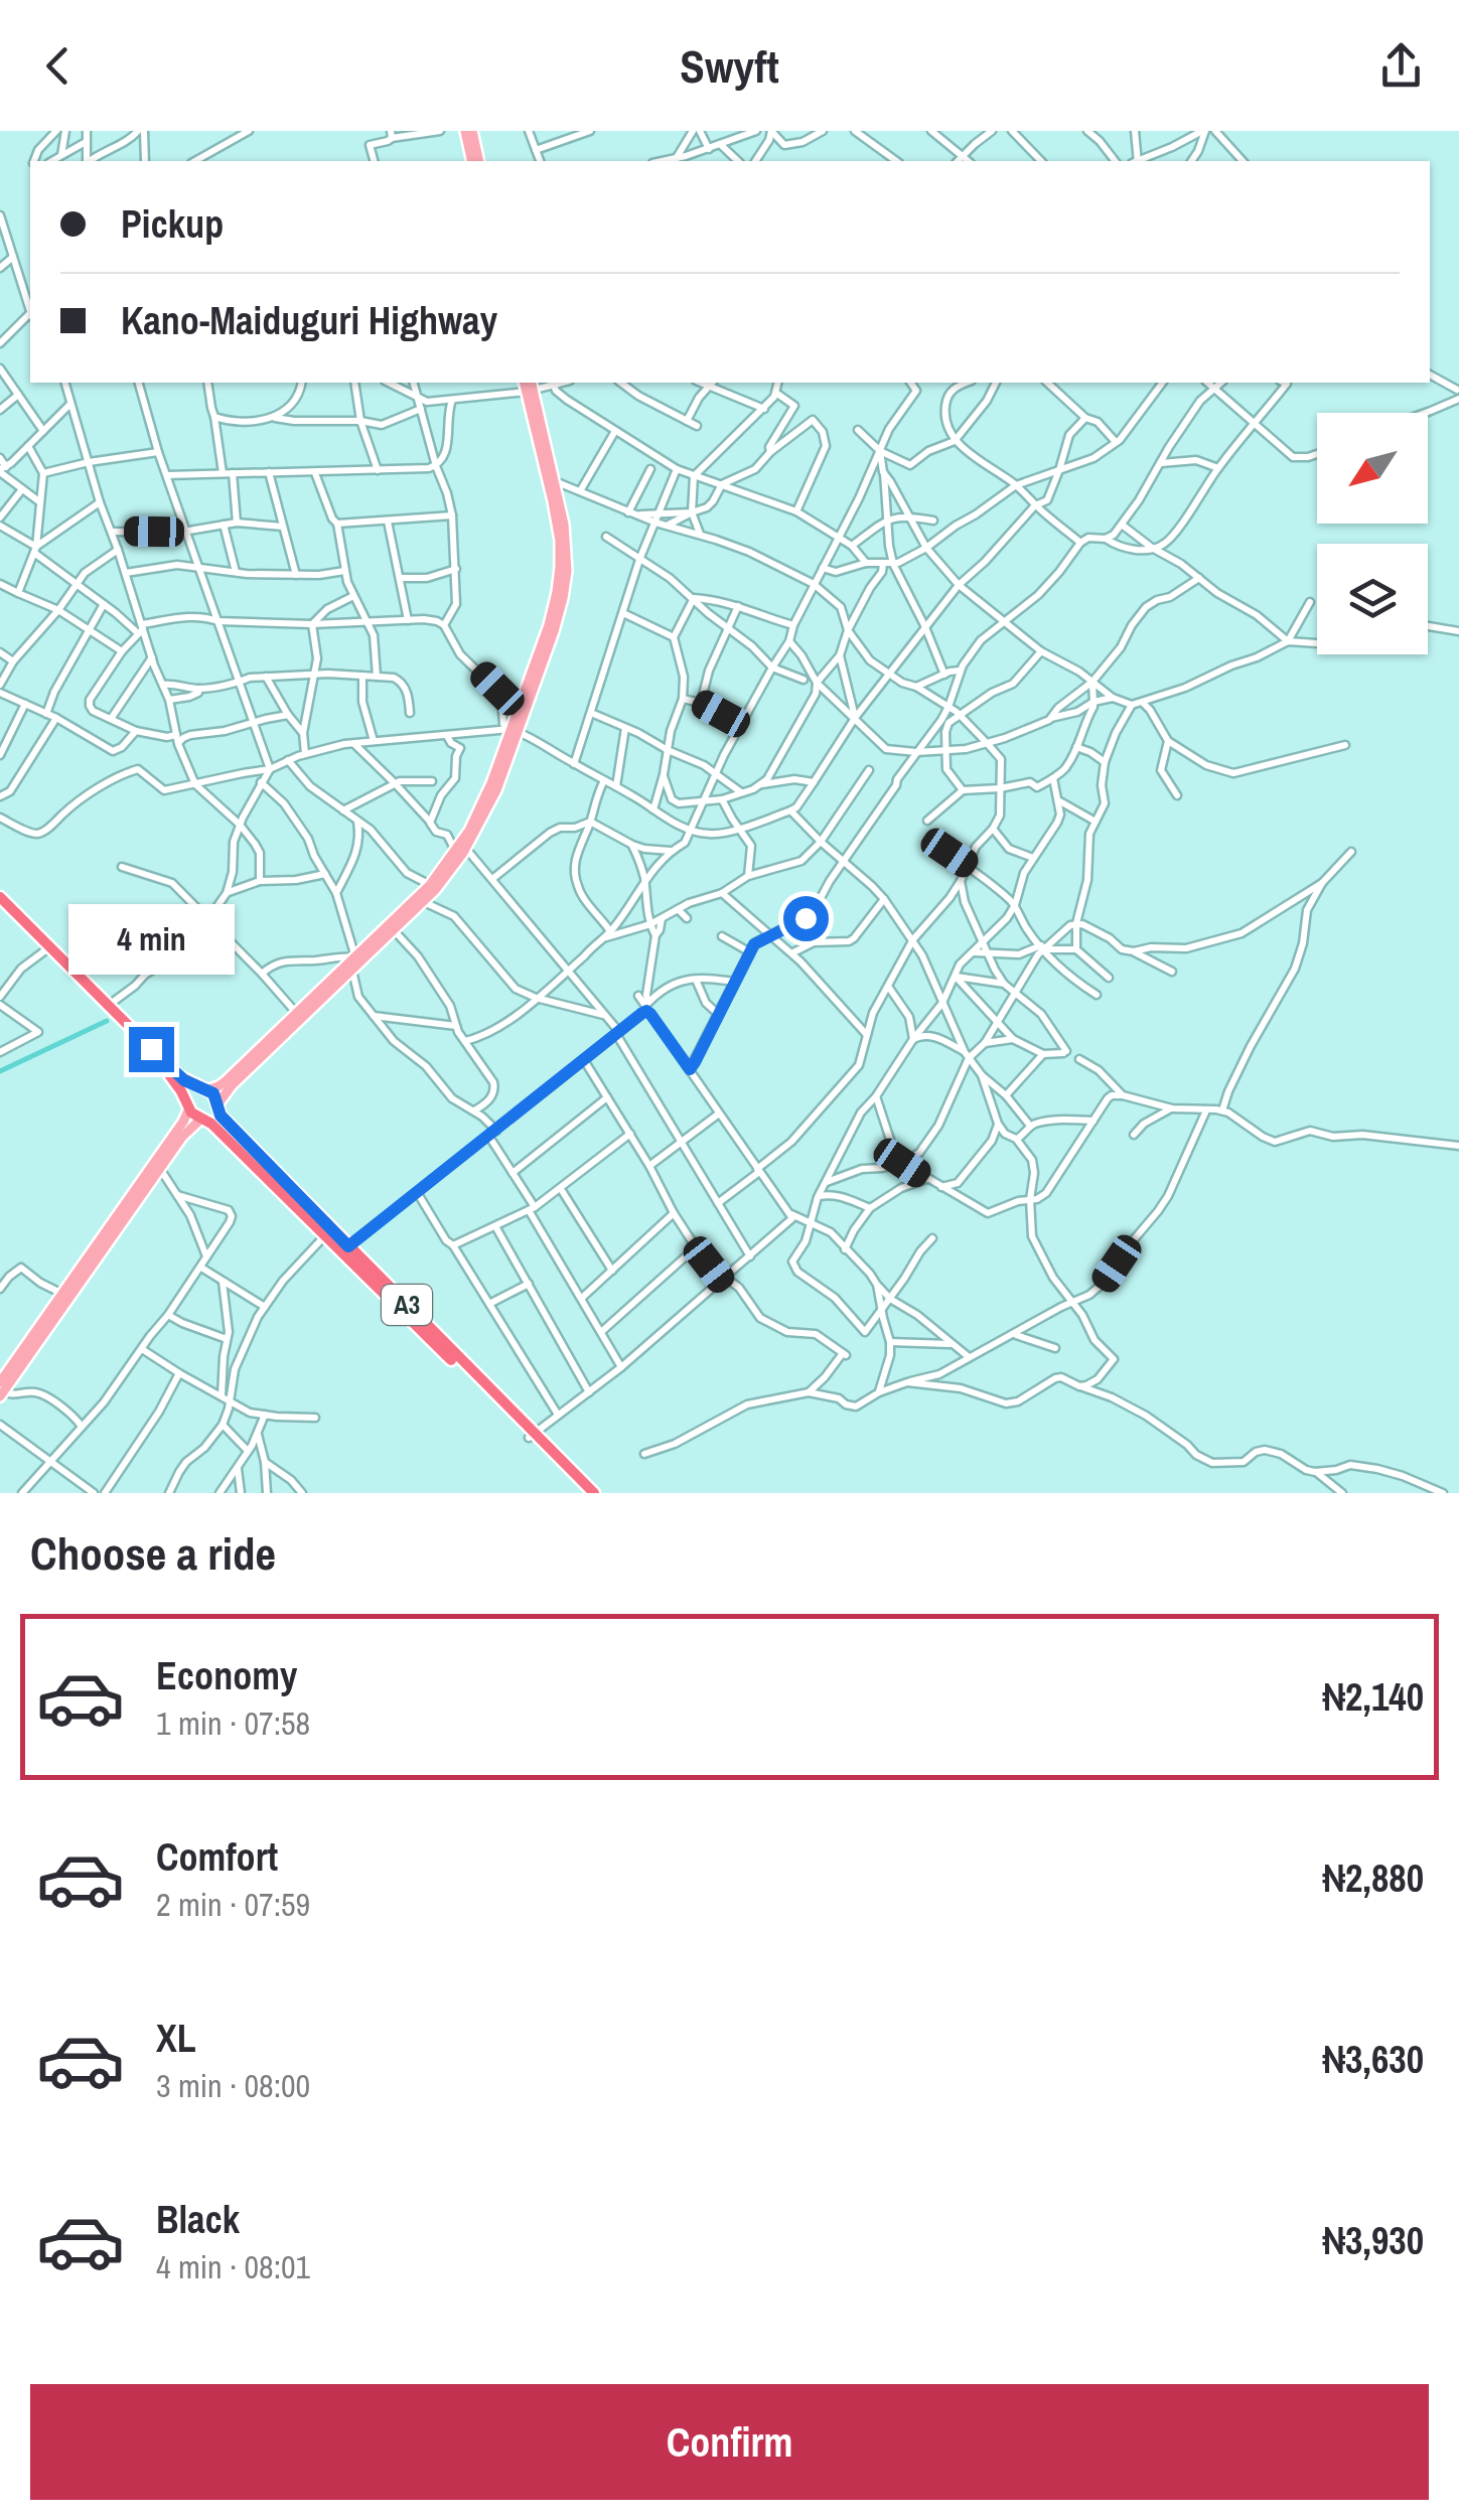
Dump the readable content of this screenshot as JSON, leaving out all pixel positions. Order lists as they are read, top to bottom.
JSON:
{
  "streets": {
    "highway": ["A3"]
  },
  "north": "bottom left",
  "page": {
    "header": "Swyft",
    "banner": ["Pickup", "Kano-Maiduguri Highway"],
    "bubble": "4 min",
    "heading": "Choose a ride",
    "list": [
      {
        "name": "Economy",
        "note": "1 min · 07:58",
        "value": "₦2,140"
      },
      {
        "name": "Comfort",
        "note": "2 min · 07:59",
        "value": "₦2,880"
      },
      {
        "name": "XL",
        "note": "3 min · 08:00",
        "value": "₦3,630"
      },
      {
        "name": "Black",
        "note": "4 min · 08:01",
        "value": "₦3,930"
      }
    ],
    "buttons": "Confirm"
  }
}
